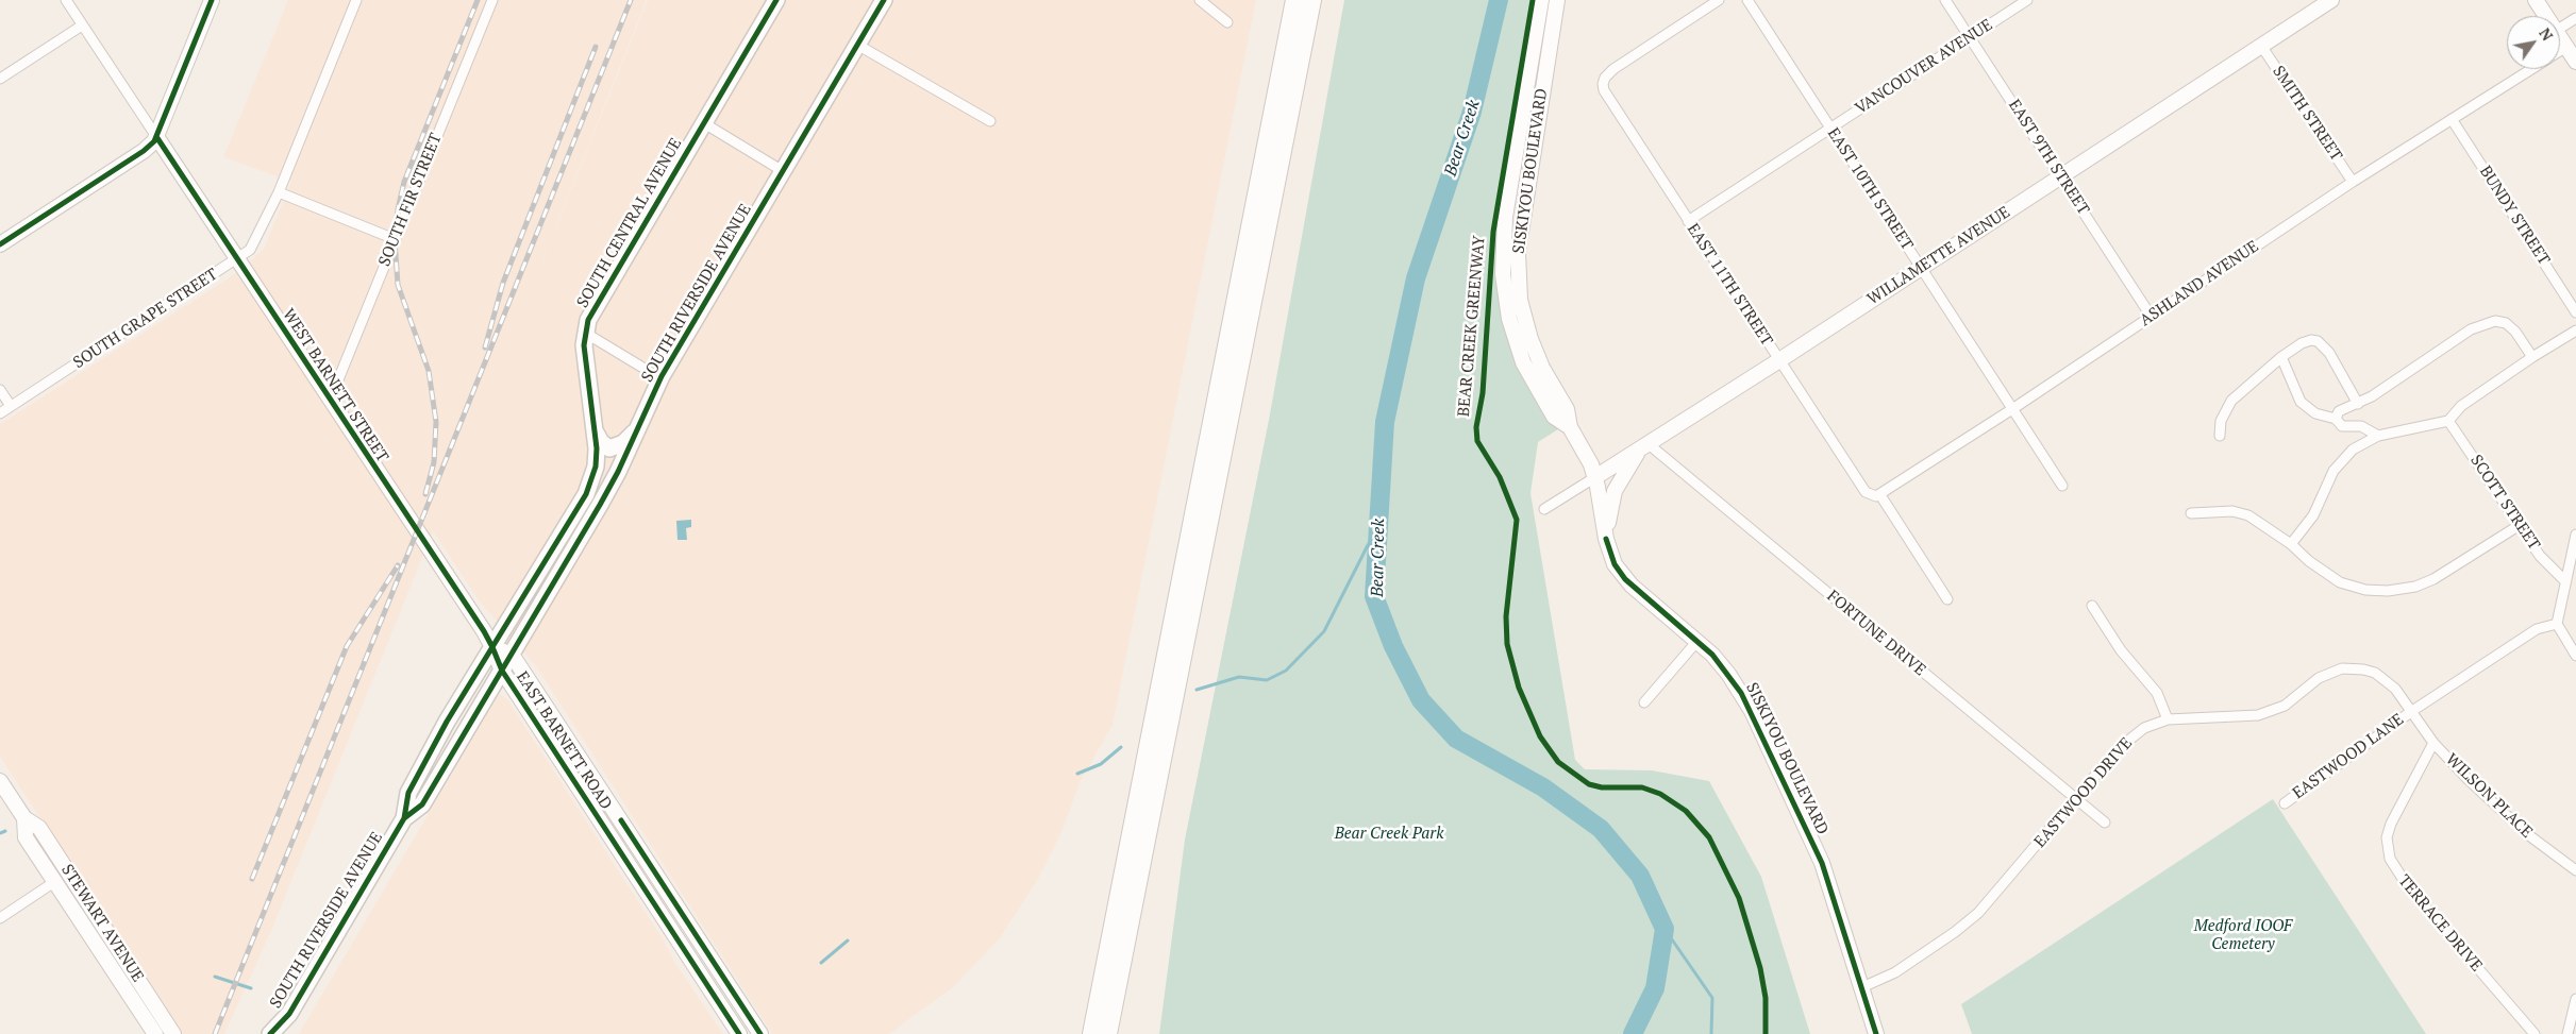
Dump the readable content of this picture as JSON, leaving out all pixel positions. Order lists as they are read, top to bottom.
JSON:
{
  "streets": {
    "main road": ["SOUTH CENTRAL AVENUE", "SOUTH RIVERSIDE AVENUE"],
    "street": [
      "VANCOUVER AVENUE",
      "SMITH STREET",
      "EAST 9TH STREET",
      "SISKIYOU BOULEVARD",
      "EAST 10TH STREET",
      "SOUTH FIR STREET",
      "BUNDY STREET",
      "WILLAMETTE AVENUE",
      "ASHLAND AVENUE",
      "EAST 11TH STREET",
      "SOUTH GRAPE STREET",
      "WEST BARNETT STREET",
      "SCOTT STREET",
      "FORTUNE DRIVE",
      "EAST BARNETT ROAD",
      "EASTWOOD LANE",
      "EASTWOOD DRIVE",
      "WILSON PLACE",
      "STEWART AVENUE",
      "TERRACE DRIVE"
    ],
    "cycle path": ["BEAR CREEK GREENWAY"]
  },
  "crossings": [
    ["VANCOUVER AVENUE", "EAST 9TH STREET"],
    ["VANCOUVER AVENUE", "EAST 10TH STREET"],
    ["VANCOUVER AVENUE", "EAST 11TH STREET"],
    ["SMITH STREET", "WILLAMETTE AVENUE"],
    ["SMITH STREET", "ASHLAND AVENUE"],
    ["EAST 9TH STREET", "WILLAMETTE AVENUE"],
    ["EAST 9TH STREET", "ASHLAND AVENUE"],
    ["SISKIYOU BOULEVARD", "WILLAMETTE AVENUE"],
    ["SISKIYOU BOULEVARD", "EASTWOOD DRIVE"],
    ["EAST 10TH STREET", "WILLAMETTE AVENUE"],
    ["EAST 10TH STREET", "ASHLAND AVENUE"],
    ["SOUTH FIR STREET", "WEST BARNETT STREET"],
    ["BUNDY STREET", "ASHLAND AVENUE"],
    ["SOUTH CENTRAL AVENUE", "SOUTH RIVERSIDE AVENUE"],
    ["WILLAMETTE AVENUE", "EAST 11TH STREET"],
    ["WILLAMETTE AVENUE", "FORTUNE DRIVE"],
    ["ASHLAND AVENUE", "EAST 11TH STREET"],
    ["SOUTH RIVERSIDE AVENUE", "WEST BARNETT STREET"],
    ["SOUTH RIVERSIDE AVENUE", "EAST BARNETT ROAD"],
    ["SOUTH GRAPE STREET", "WEST BARNETT STREET"],
    ["WEST BARNETT STREET", "EAST BARNETT ROAD"],
    ["FORTUNE DRIVE", "EASTWOOD DRIVE"],
    ["EASTWOOD LANE", "EASTWOOD DRIVE"],
    ["EASTWOOD LANE", "WILSON PLACE"],
    ["EASTWOOD DRIVE", "WILSON PLACE"],
    ["WILSON PLACE", "TERRACE DRIVE"]
  ],
  "water": ["Bear Creek"],
  "parks": ["Bear Creek Park", "Medford IOOF Cemetery"],
  "north": "top right"
}
